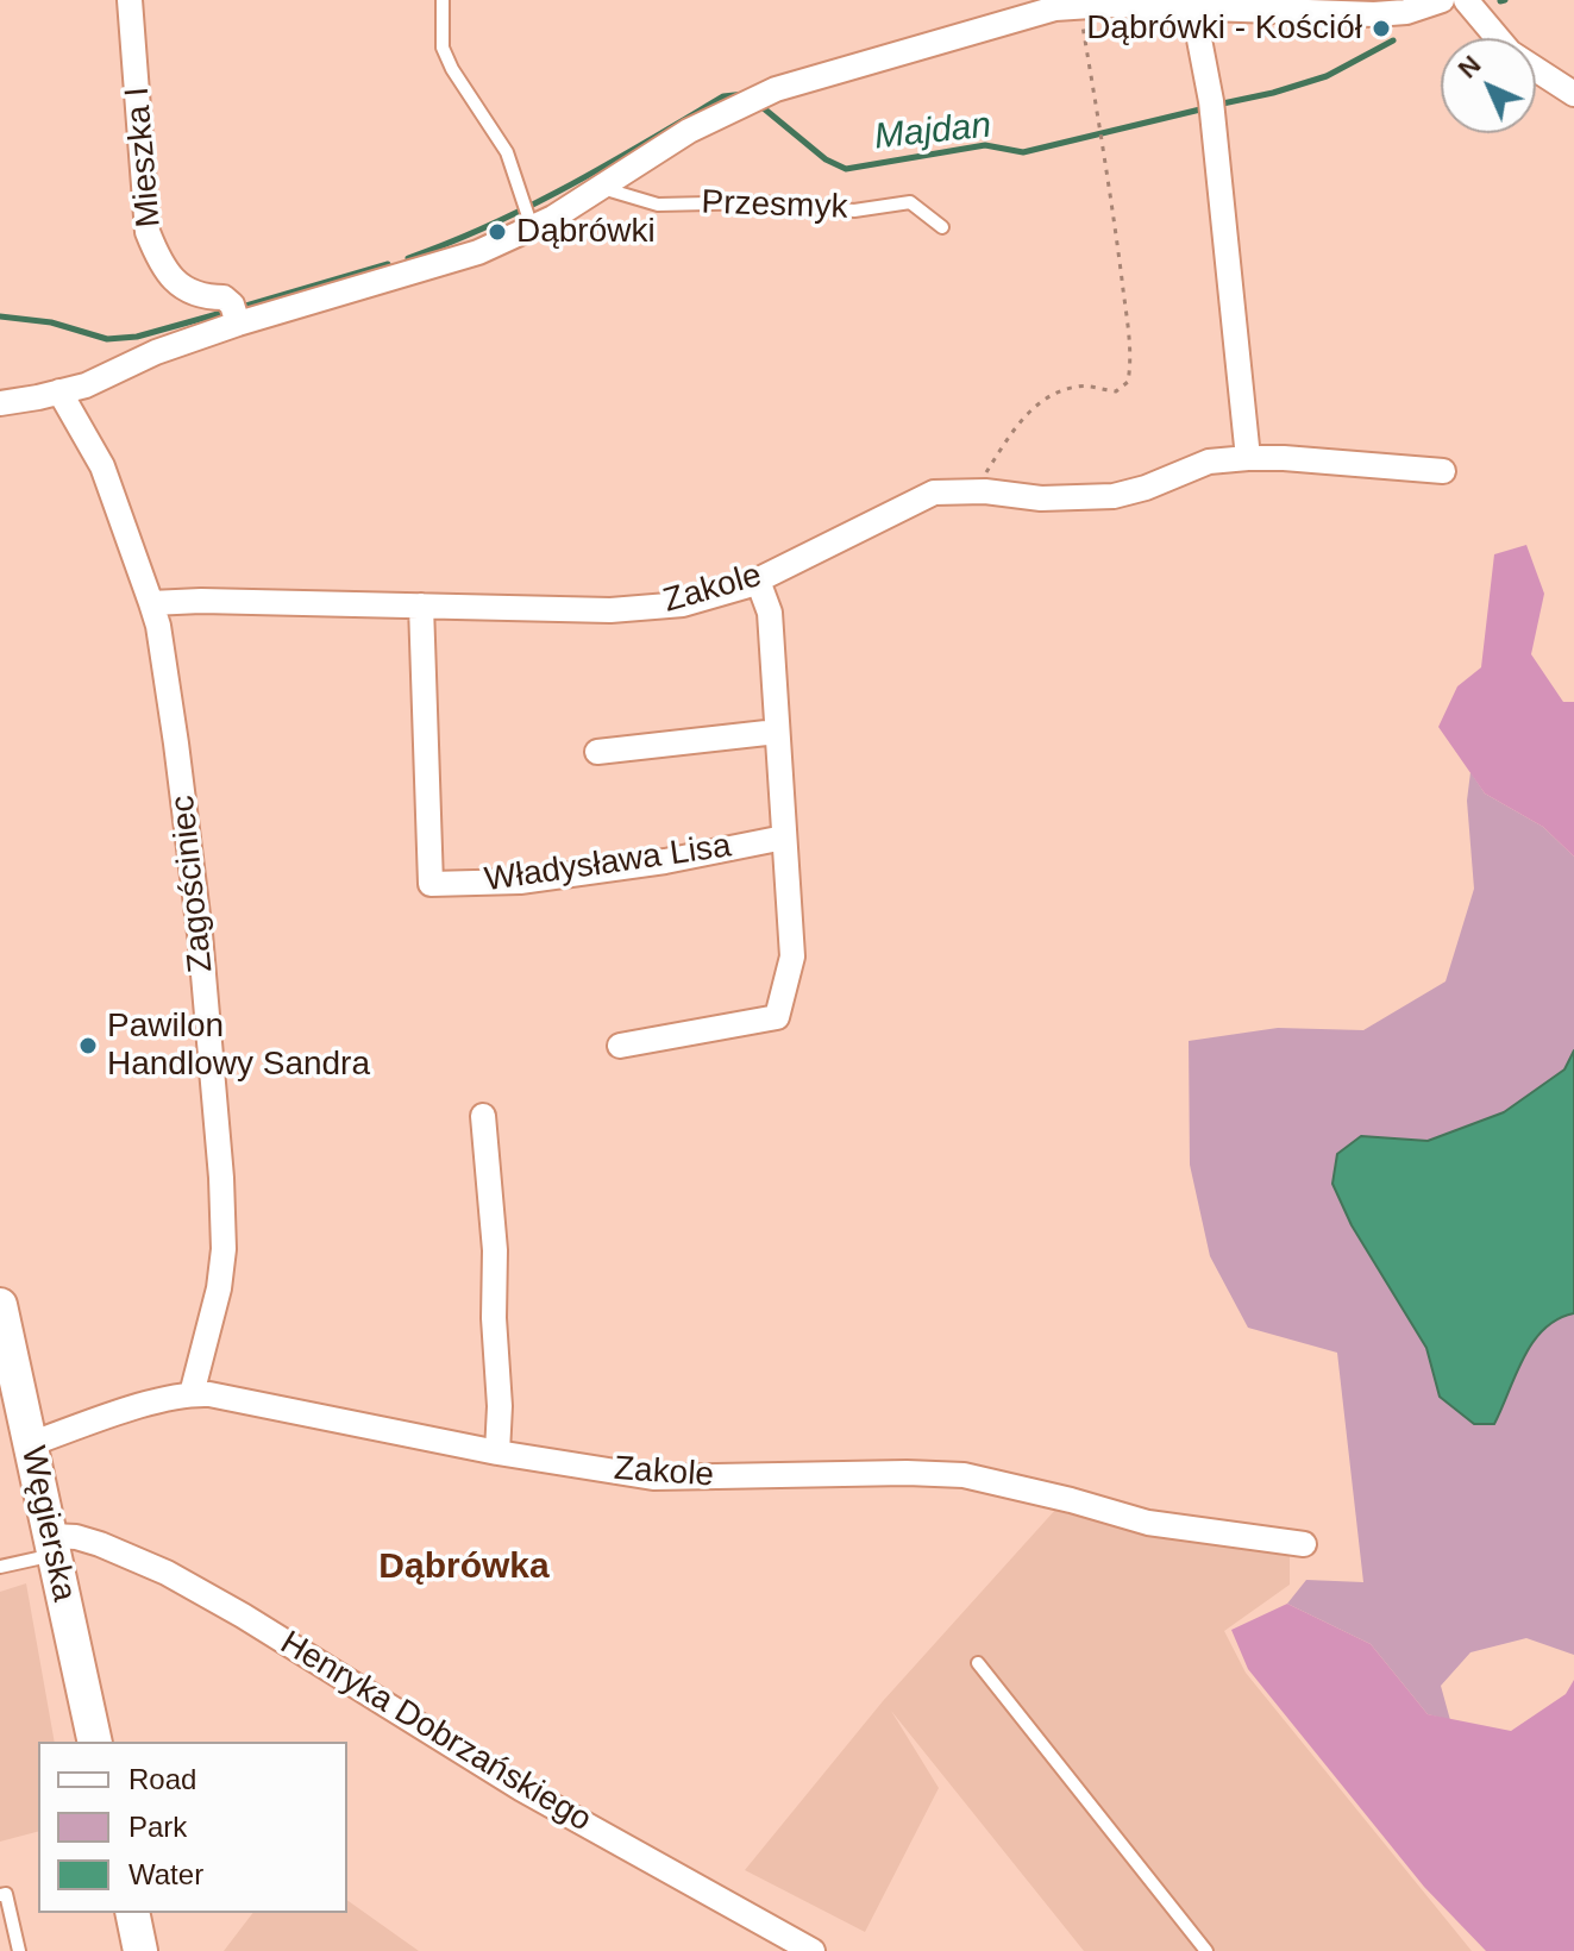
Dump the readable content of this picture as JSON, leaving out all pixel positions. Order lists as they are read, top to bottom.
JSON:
{
  "streets": {
    "main road": ["Węgierska"],
    "street": [
      "Mieszka I",
      "Zakole",
      "Władysława Lisa",
      "Zagościniec",
      "Henryka Dobrzańskiego"
    ],
    "lane": ["Przesmyk"]
  },
  "crossings": [
    ["Zakole", "Władysława Lisa"],
    ["Zakole", "Zagościniec"],
    ["Zakole", "Węgierska"],
    ["Węgierska", "Henryka Dobrzańskiego"]
  ],
  "districts": ["Dąbrówka"],
  "water": ["Majdan"],
  "places": ["Dąbrówki - Kościół", "Dąbrówki", "Pawilon Handlowy Sandra"],
  "legend": ["Road", "Park", "Water"],
  "north": "top left"
}
